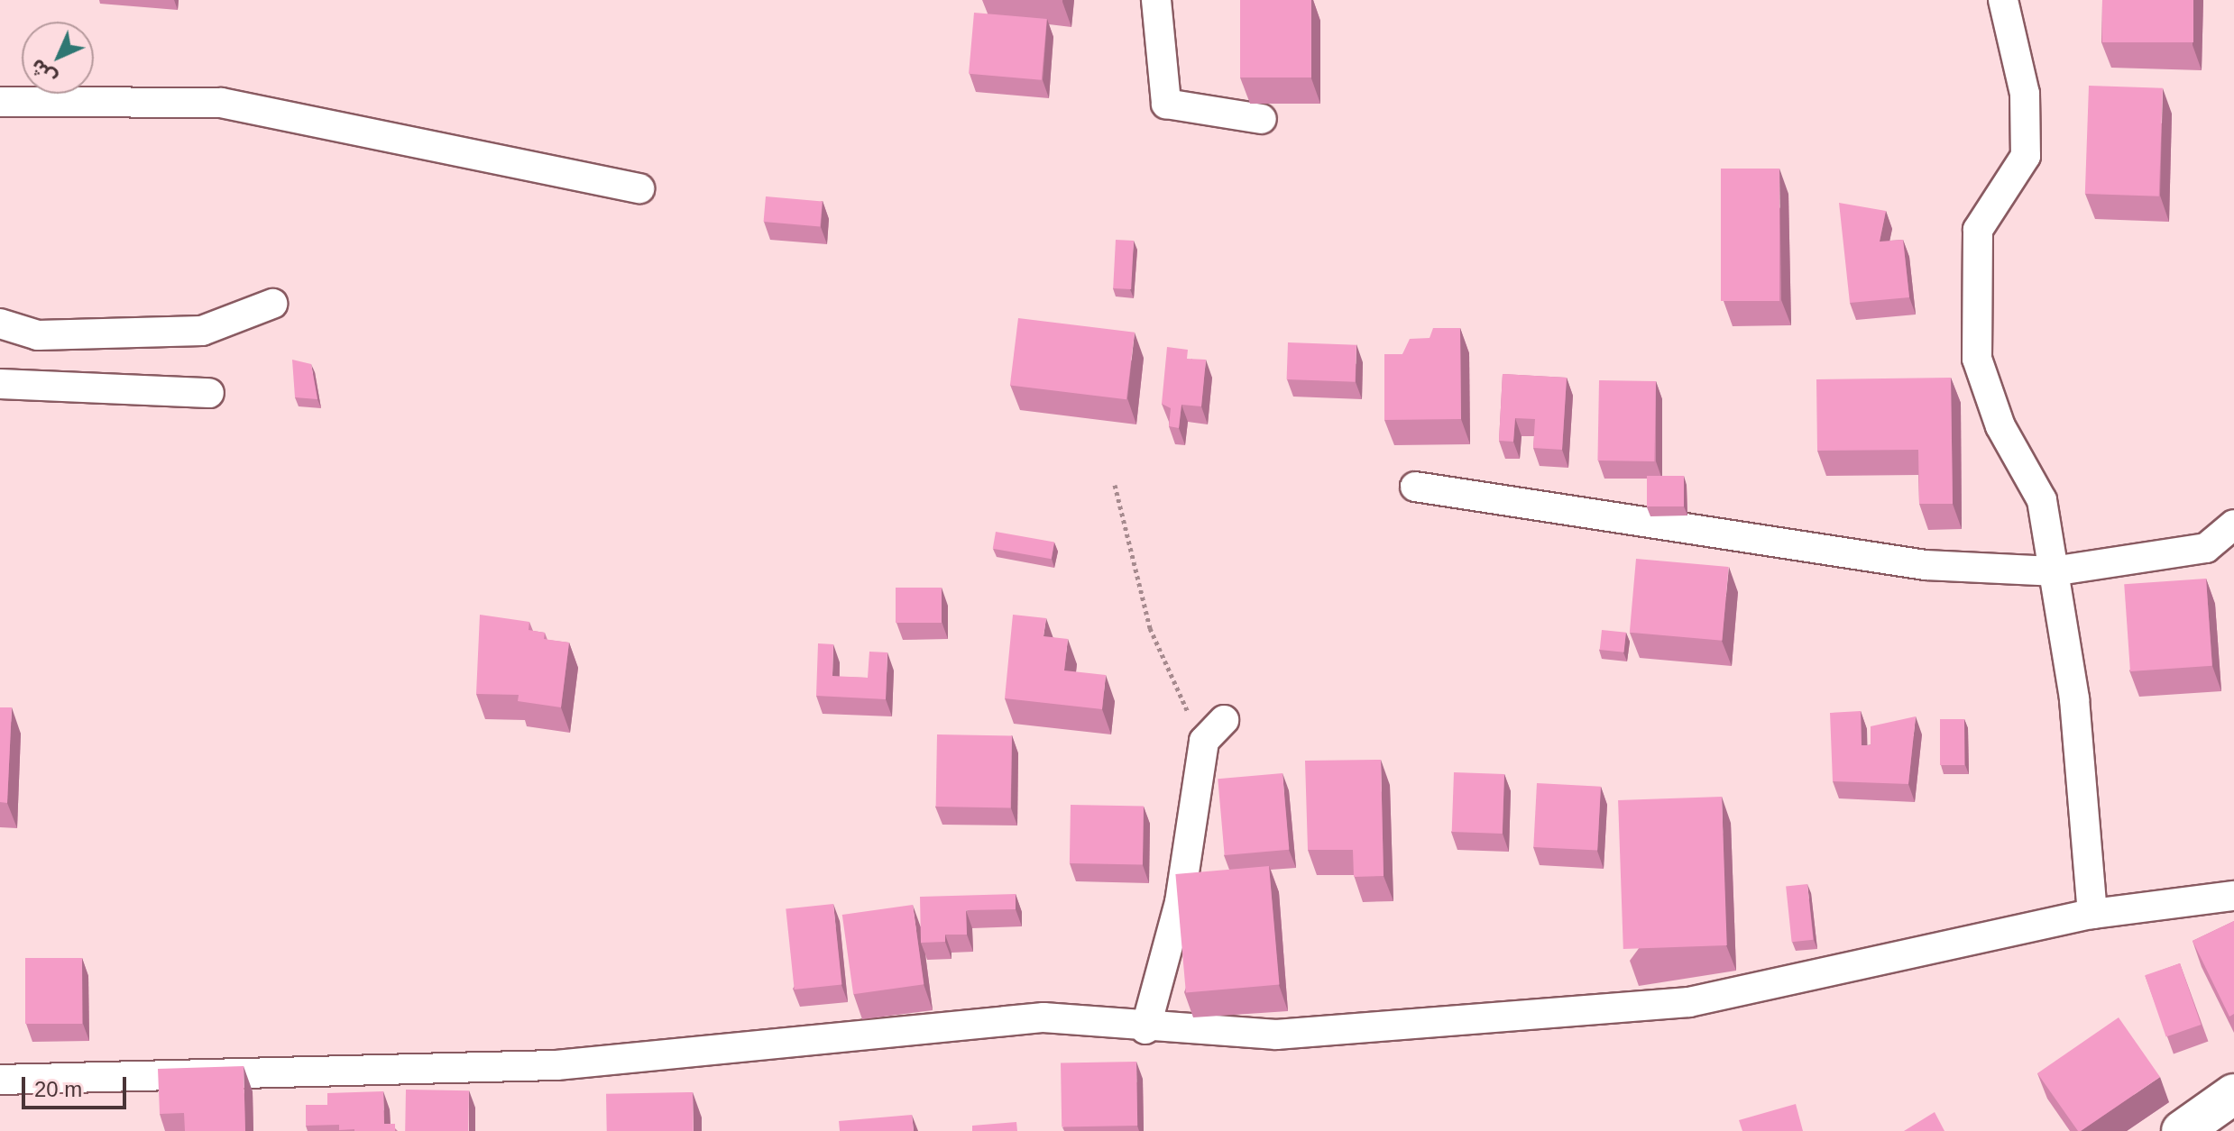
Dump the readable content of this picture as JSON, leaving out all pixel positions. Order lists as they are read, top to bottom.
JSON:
{
  "scale_bar": "20 m",
  "north": "bottom left"
}
